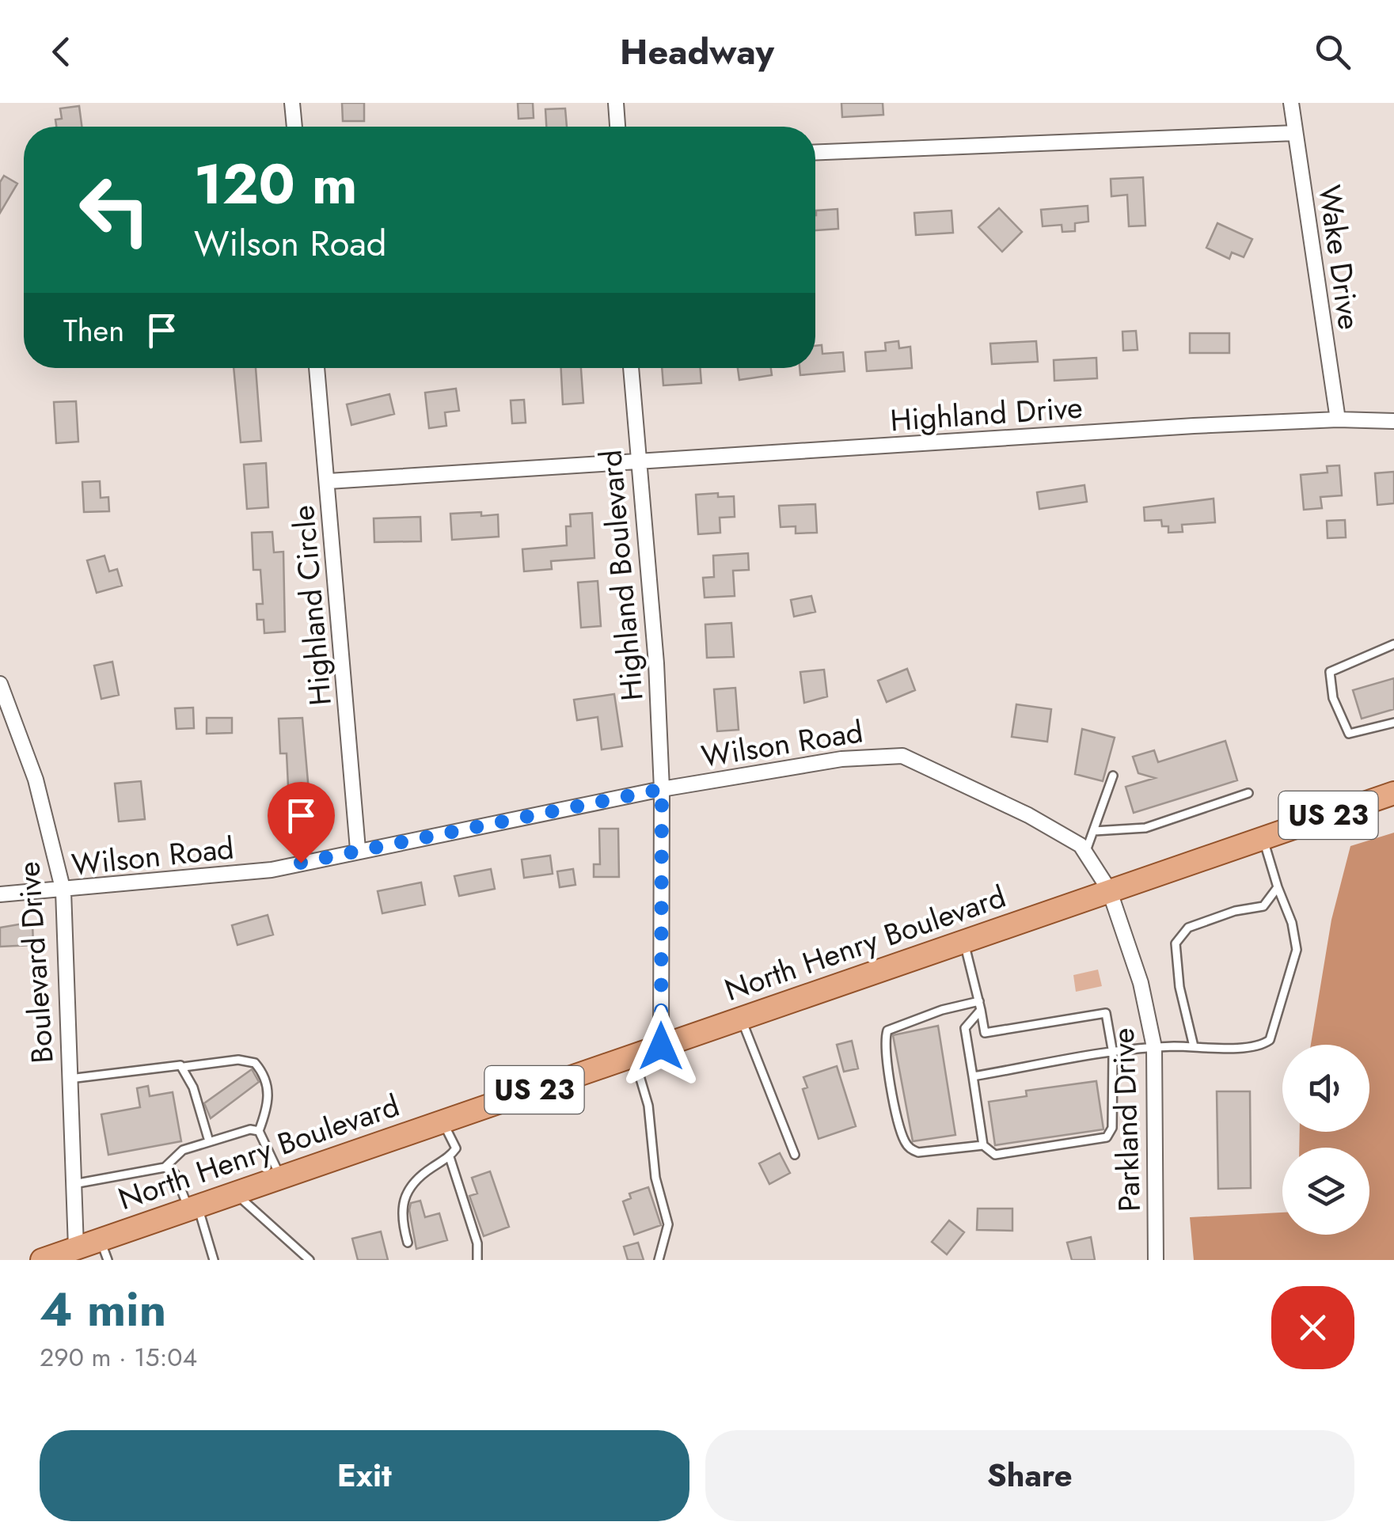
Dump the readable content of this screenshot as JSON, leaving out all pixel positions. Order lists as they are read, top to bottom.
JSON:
{
  "streets": {
    "main road": ["US 23", "North Henry Boulevard"],
    "street": [
      "Wake Drive",
      "Highland Drive",
      "Highland Boulevard",
      "Highland Circle",
      "Wilson Road",
      "Boulevard Drive",
      "Parkland Drive"
    ]
  },
  "crossings": [
    ["Wake Drive", "Highland Drive"],
    ["Highland Drive", "Highland Boulevard"],
    ["Highland Drive", "Highland Circle"],
    ["Highland Boulevard", "Wilson Road"],
    ["Highland Boulevard", "North Henry Boulevard"],
    ["Highland Circle", "Wilson Road"],
    ["Wilson Road", "North Henry Boulevard"],
    ["Wilson Road", "Boulevard Drive"],
    ["Wilson Road", "Parkland Drive"],
    ["North Henry Boulevard", "Boulevard Drive"],
    ["North Henry Boulevard", "Parkland Drive"]
  ],
  "page": {
    "header": "Headway",
    "turn": ["120 m", "Wilson Road"],
    "then": "Then",
    "heading": ["4 min", "290 m · 15:04"],
    "buttons": ["Exit", "Share"]
  }
}
